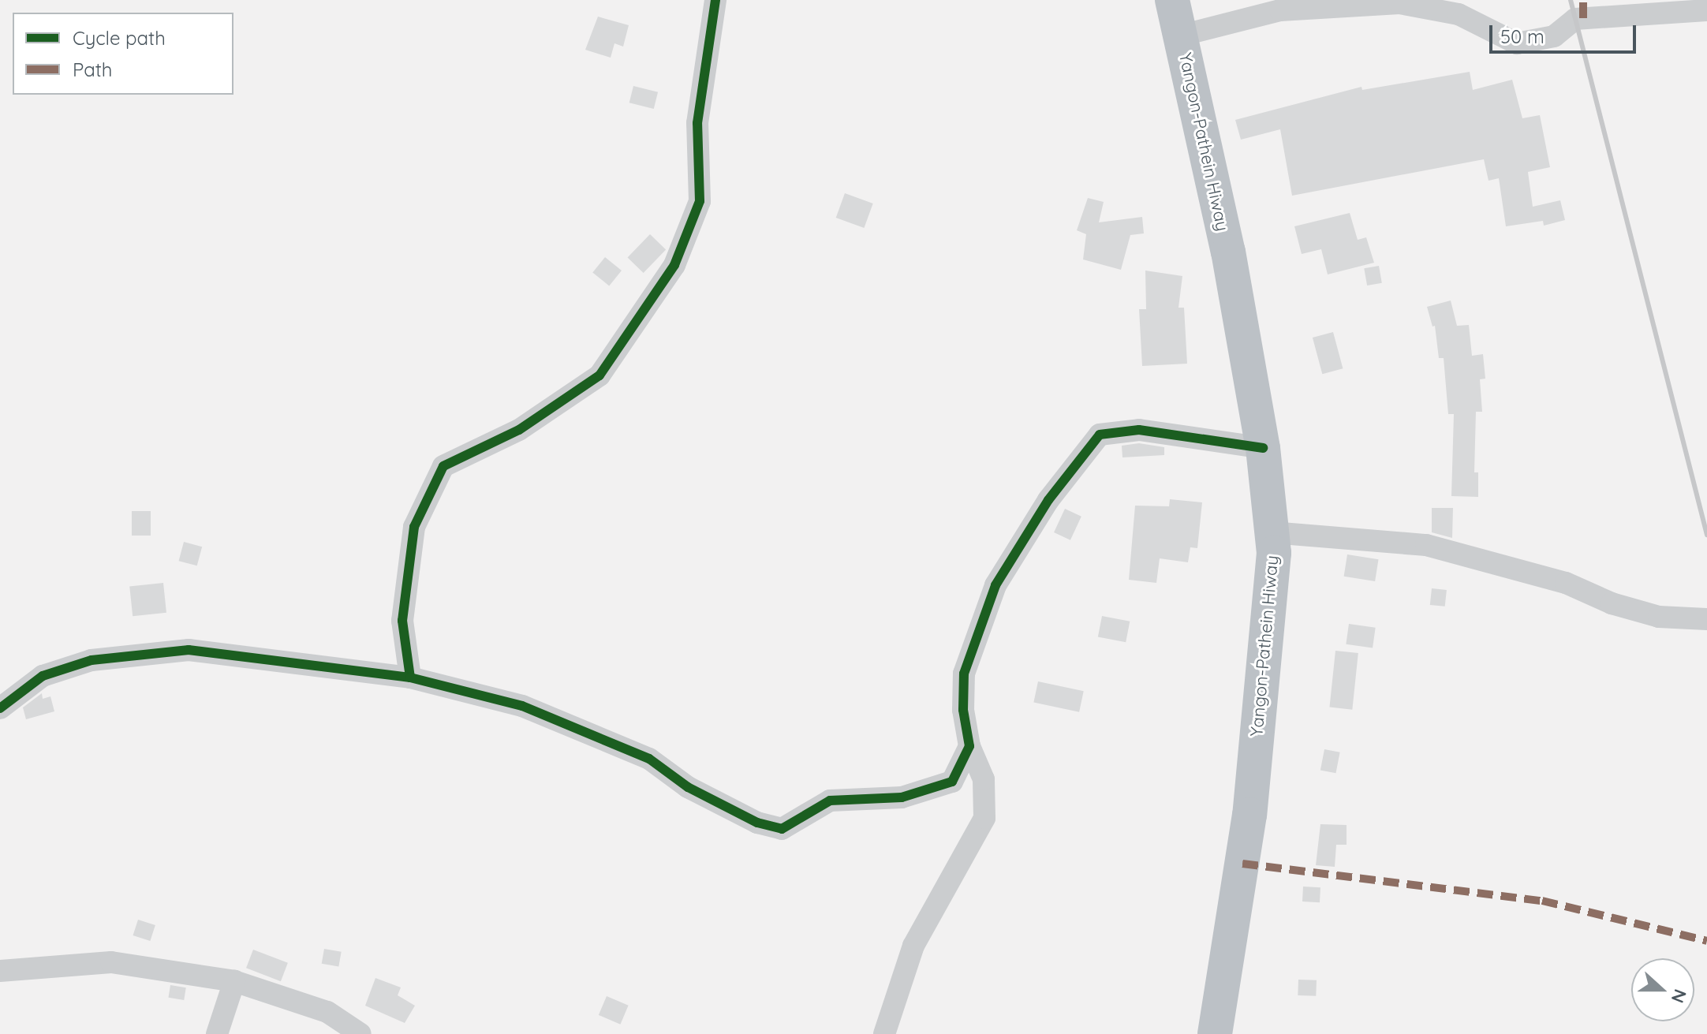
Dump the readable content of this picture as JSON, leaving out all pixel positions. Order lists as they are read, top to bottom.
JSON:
{
  "streets": {
    "highway": ["Yangon-Pathein Hiway"]
  },
  "legend": ["Cycle path", "Path"],
  "scale_bar": "50 m",
  "north": "right"
}
